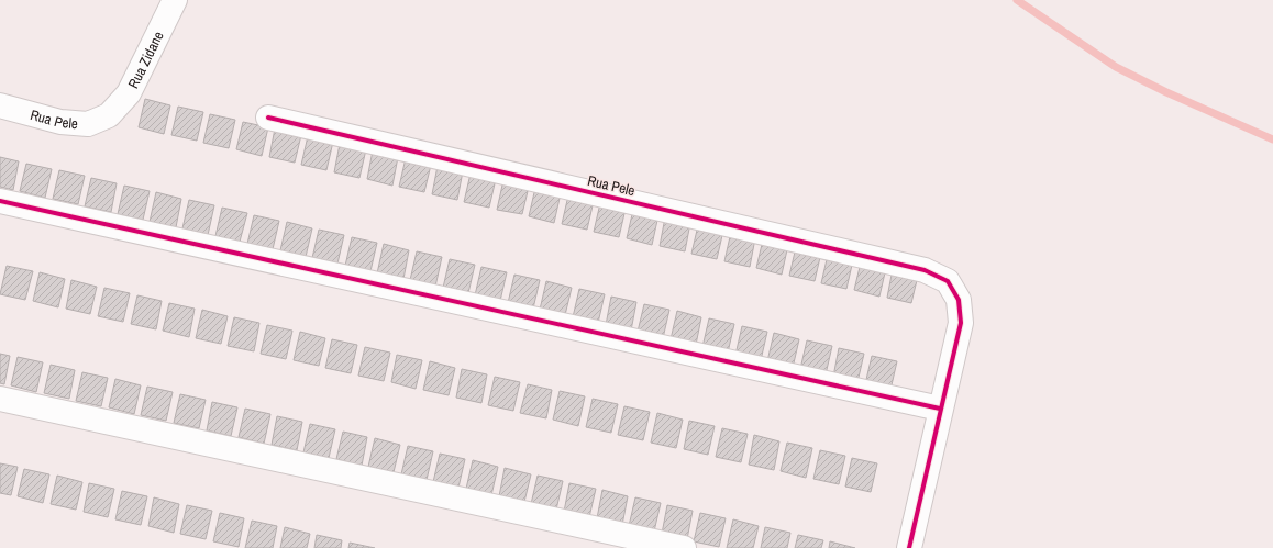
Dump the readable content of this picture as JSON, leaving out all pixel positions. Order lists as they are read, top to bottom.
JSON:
{
  "streets": {
    "street": ["Rua Zidane", "Rua Pele"]
  },
  "crossings": [
    ["Rua Zidane", "Rua Pele"]
  ]
}
